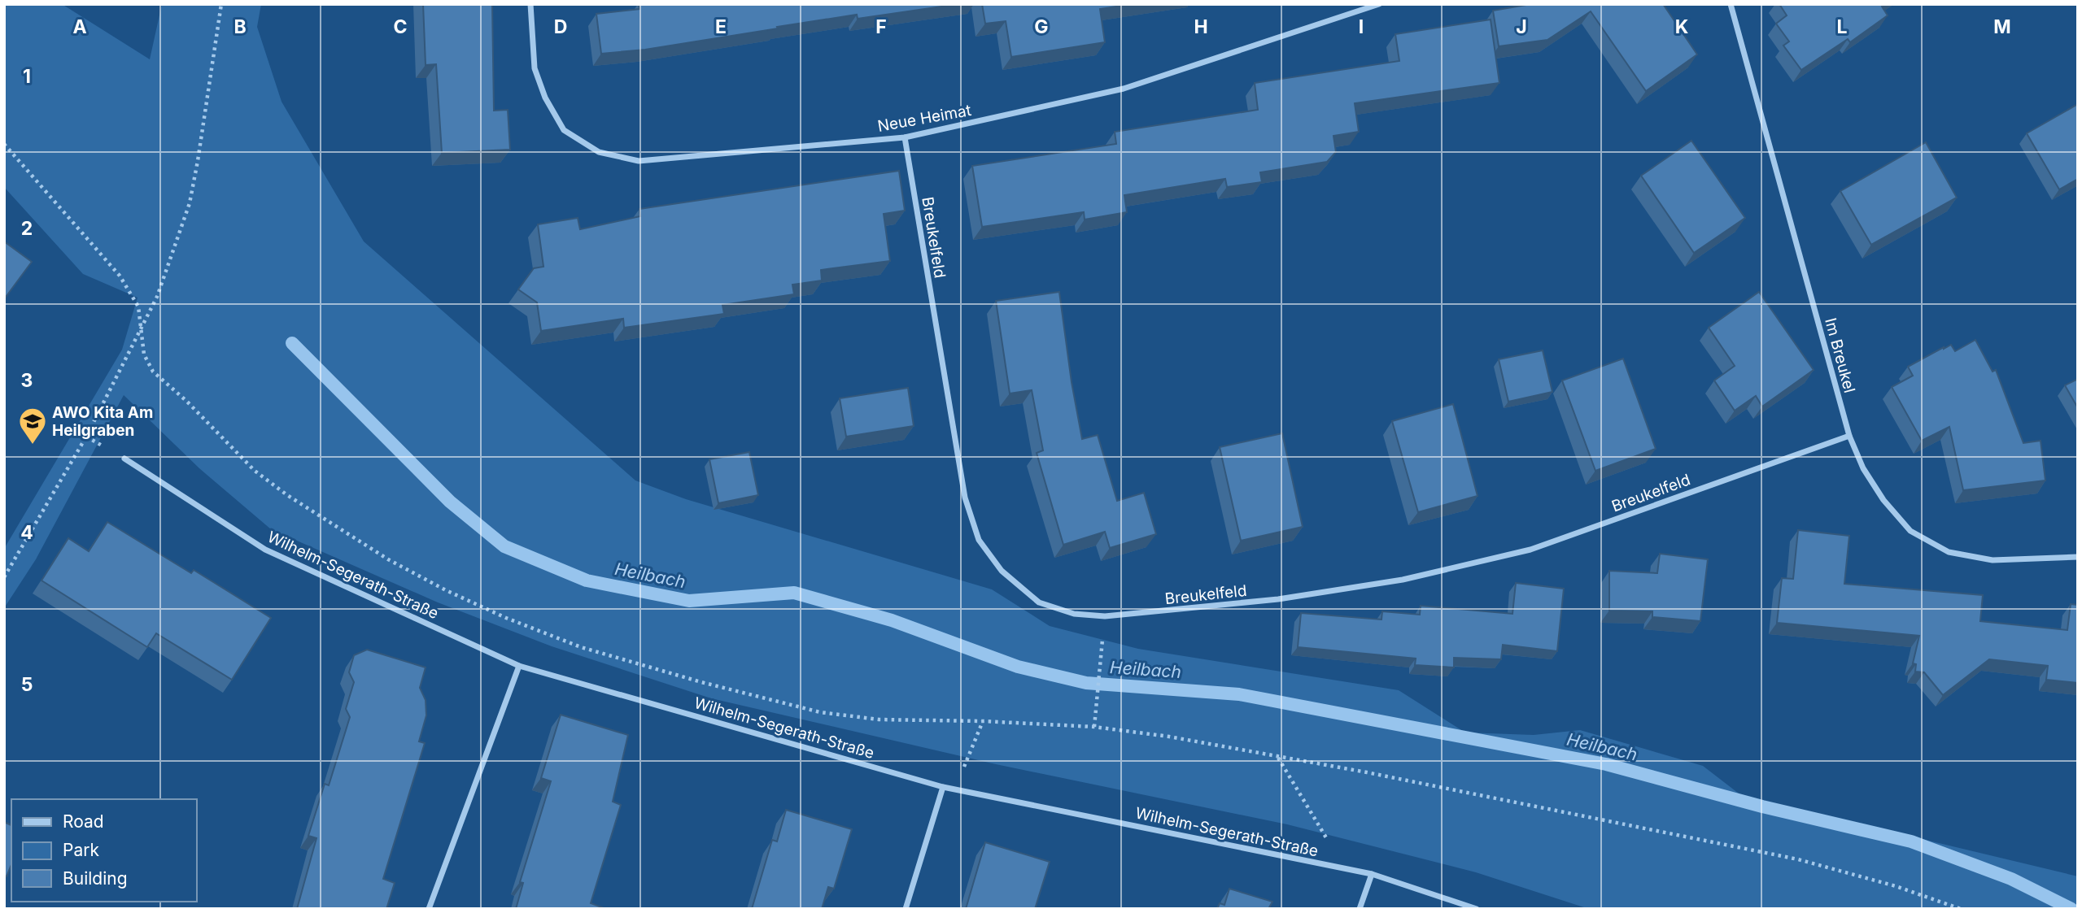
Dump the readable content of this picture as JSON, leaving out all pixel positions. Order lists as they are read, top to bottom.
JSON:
{
  "streets": {
    "street": [
      "Neue Heimat",
      "Breukelfeld",
      "Im Breukel",
      "Wilhelm-Segerath-Straße"
    ]
  },
  "crossings": [
    ["Neue Heimat", "Breukelfeld"],
    ["Breukelfeld", "Im Breukel"]
  ],
  "water": ["Heilbach"],
  "places": {
    "school or university": ["AWO Kita Am Heilgraben"]
  },
  "legend": ["Road", "Park", "Building"],
  "grid": {
    "columns": [
      "A",
      "B",
      "C",
      "D",
      "E",
      "F",
      "G",
      "H",
      "I",
      "J",
      "K",
      "L",
      "M"
    ],
    "rows": [
      "1",
      "2",
      "3",
      "4",
      "5"
    ]
  }
}
